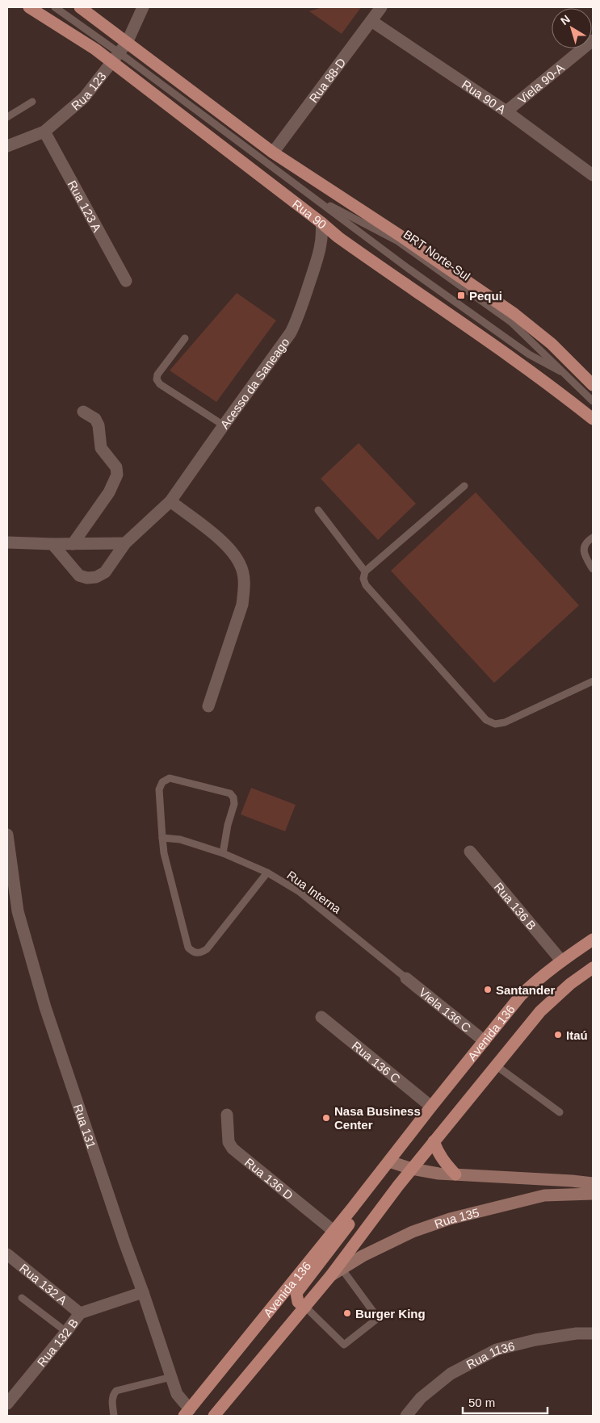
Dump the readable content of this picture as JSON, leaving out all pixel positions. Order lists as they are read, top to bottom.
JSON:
{
  "streets": {
    "main road": ["Rua 90", "Avenida 136", "Rua 135"],
    "street": [
      "Rua 88-D",
      "Viela 90-A",
      "Rua 123",
      "Rua 90 A",
      "Rua 123 A",
      "Acesso da Saneago",
      "Rua 136 B",
      "Viela 136 C",
      "Rua 136 C",
      "Rua 131",
      "Rua 136 D",
      "Rua 132 A",
      "Rua 132 B",
      "Rua 1136"
    ],
    "lane": ["BRT Norte-Sul", "Rua Interna"]
  },
  "crossings": [
    ["Rua 88-D", "Rua 90 A"],
    ["Viela 90-A", "Rua 90 A"],
    ["Rua 123", "Rua 123 A"],
    ["Rua 123", "Rua 90"],
    ["Rua 123", "BRT Norte-Sul"],
    ["Rua 90", "BRT Norte-Sul"],
    ["Rua 90", "Acesso da Saneago"],
    ["Rua Interna", "Viela 136 C"],
    ["Rua 136 B", "Avenida 136"],
    ["Viela 136 C", "Avenida 136"],
    ["Avenida 136", "Rua 136 C"],
    ["Avenida 136", "Rua 131"],
    ["Avenida 136", "Rua 136 D"],
    ["Avenida 136", "Rua 135"],
    ["Rua 131", "Rua 132 B"],
    ["Rua 132 A", "Rua 132 B"]
  ],
  "places": {
    "transit": ["Pequi"],
    "other": [
      "Santander",
      "Itaú",
      "Nasa Business Center",
      "Burger King"
    ]
  },
  "scale_bar": "50 m",
  "north": "top left"
}
